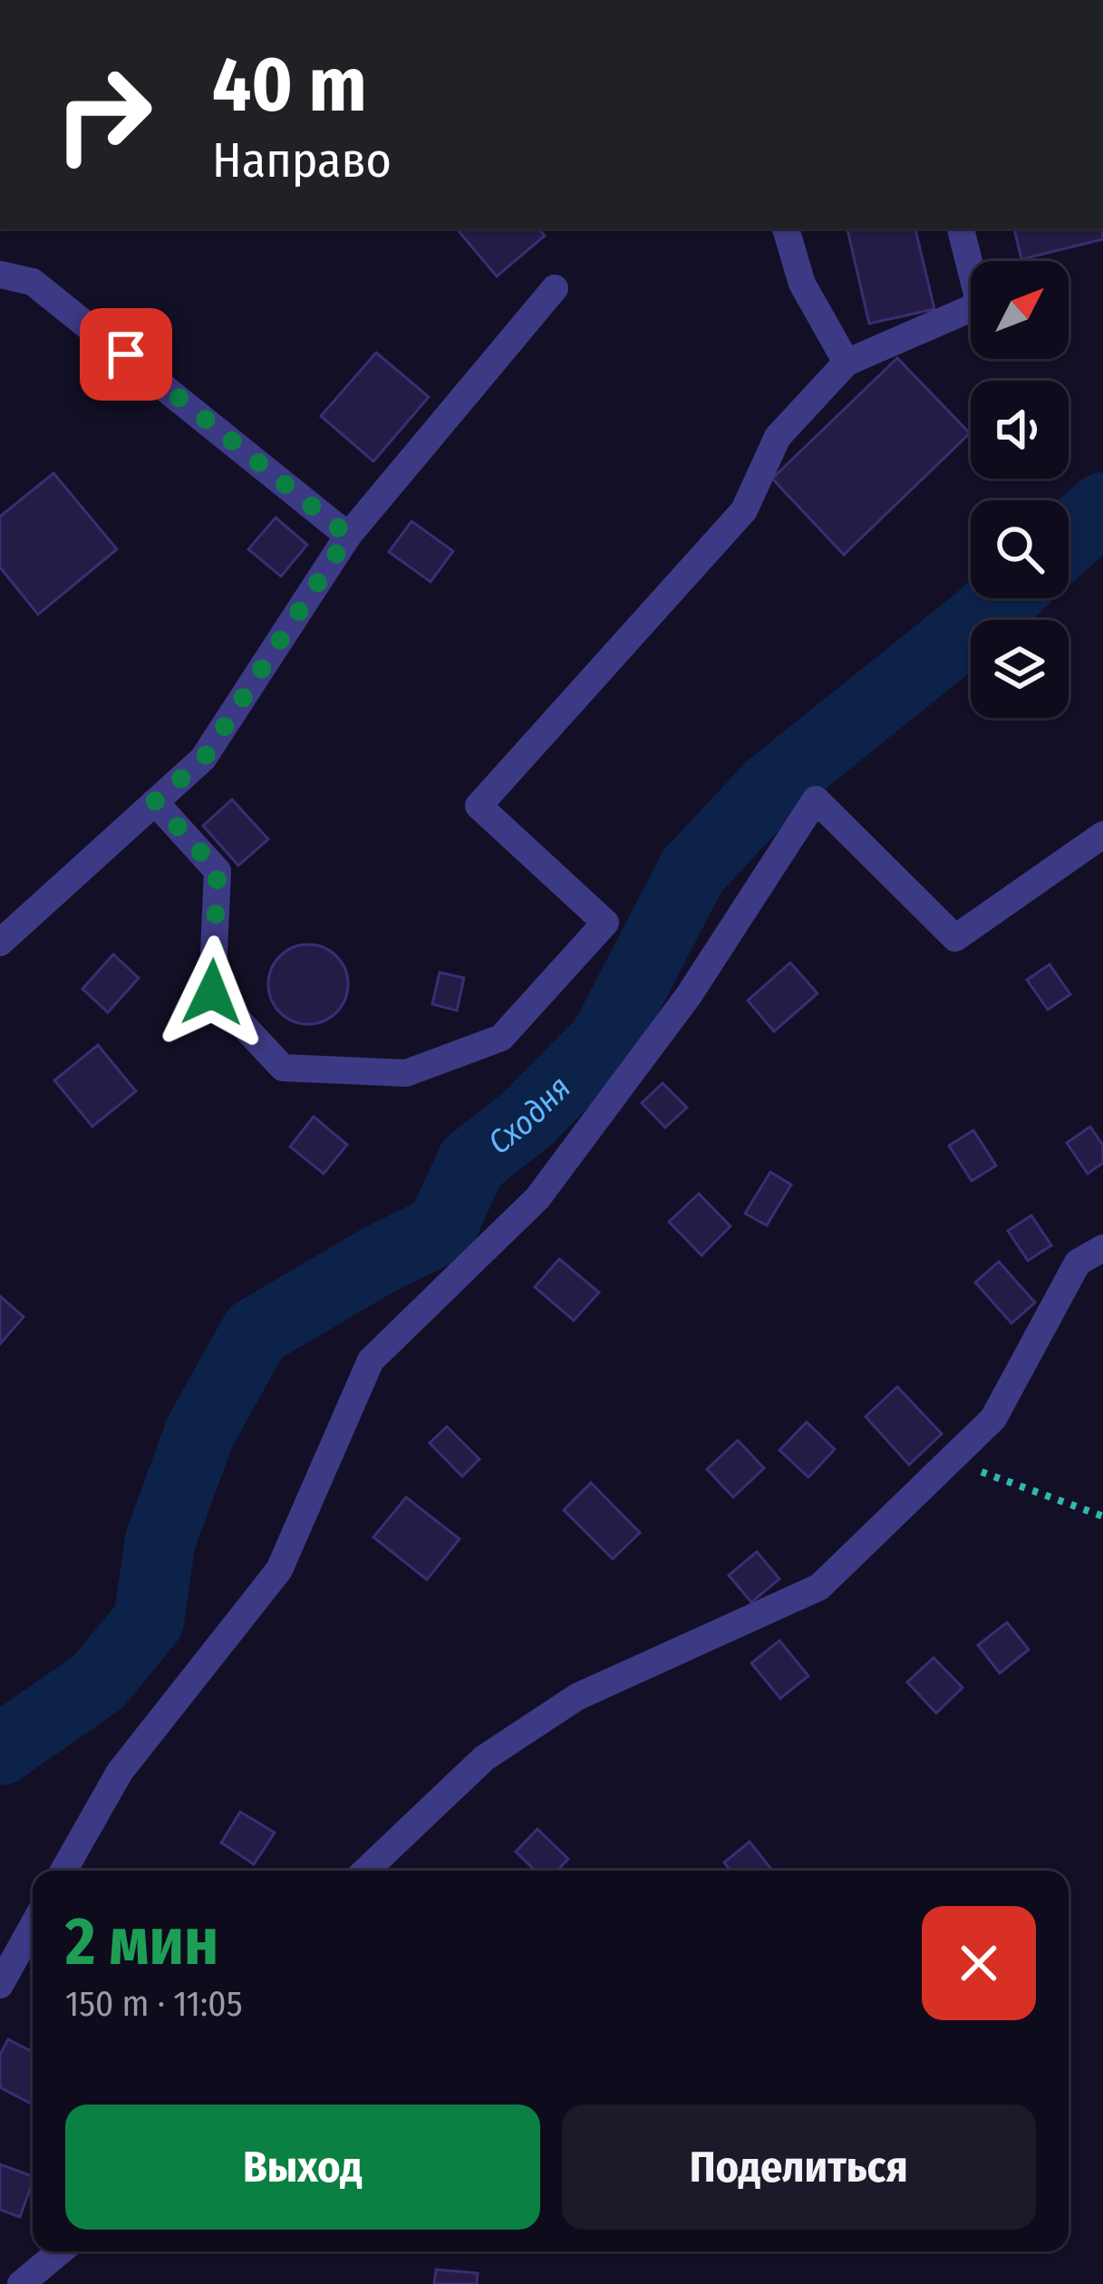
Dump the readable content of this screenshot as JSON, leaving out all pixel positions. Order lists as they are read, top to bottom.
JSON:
{
  "water": ["Сходня"],
  "north": "top right",
  "page": {
    "turn": ["40 m", "Направо"],
    "heading": ["2 мин", "150 m · 11:05"],
    "buttons": ["Выход", "Поделиться"]
  }
}
